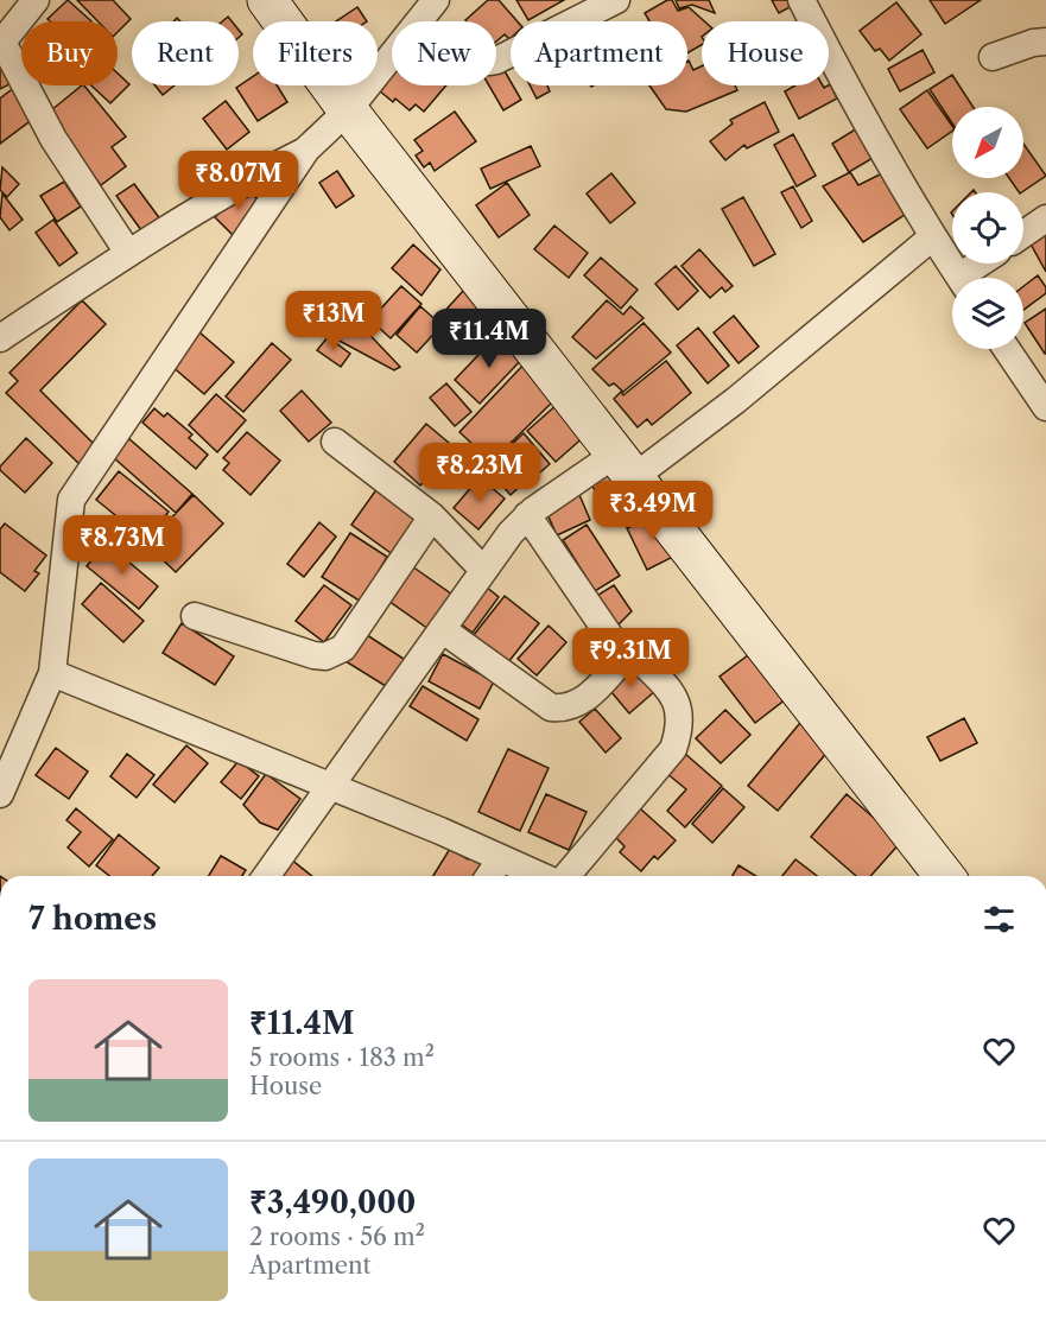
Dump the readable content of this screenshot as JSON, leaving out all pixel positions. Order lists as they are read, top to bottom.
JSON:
{
  "north": "bottom left",
  "page": {
    "chip": [
      "Buy",
      "Rent",
      "Filters",
      "New",
      "Apartment",
      "House"
    ],
    "price": [
      "₹8.07M",
      "₹13M",
      "₹11.4M",
      "₹8.23M",
      "₹3.49M",
      "₹8.73M",
      "₹9.31M"
    ],
    "heading": "7 homes",
    "list": [
      {
        "name": "₹11.4M",
        "note": "5 rooms · 183 m² · House"
      },
      {
        "name": "₹3,490,000",
        "note": "2 rooms · 56 m² · Apartment"
      }
    ]
  }
}
